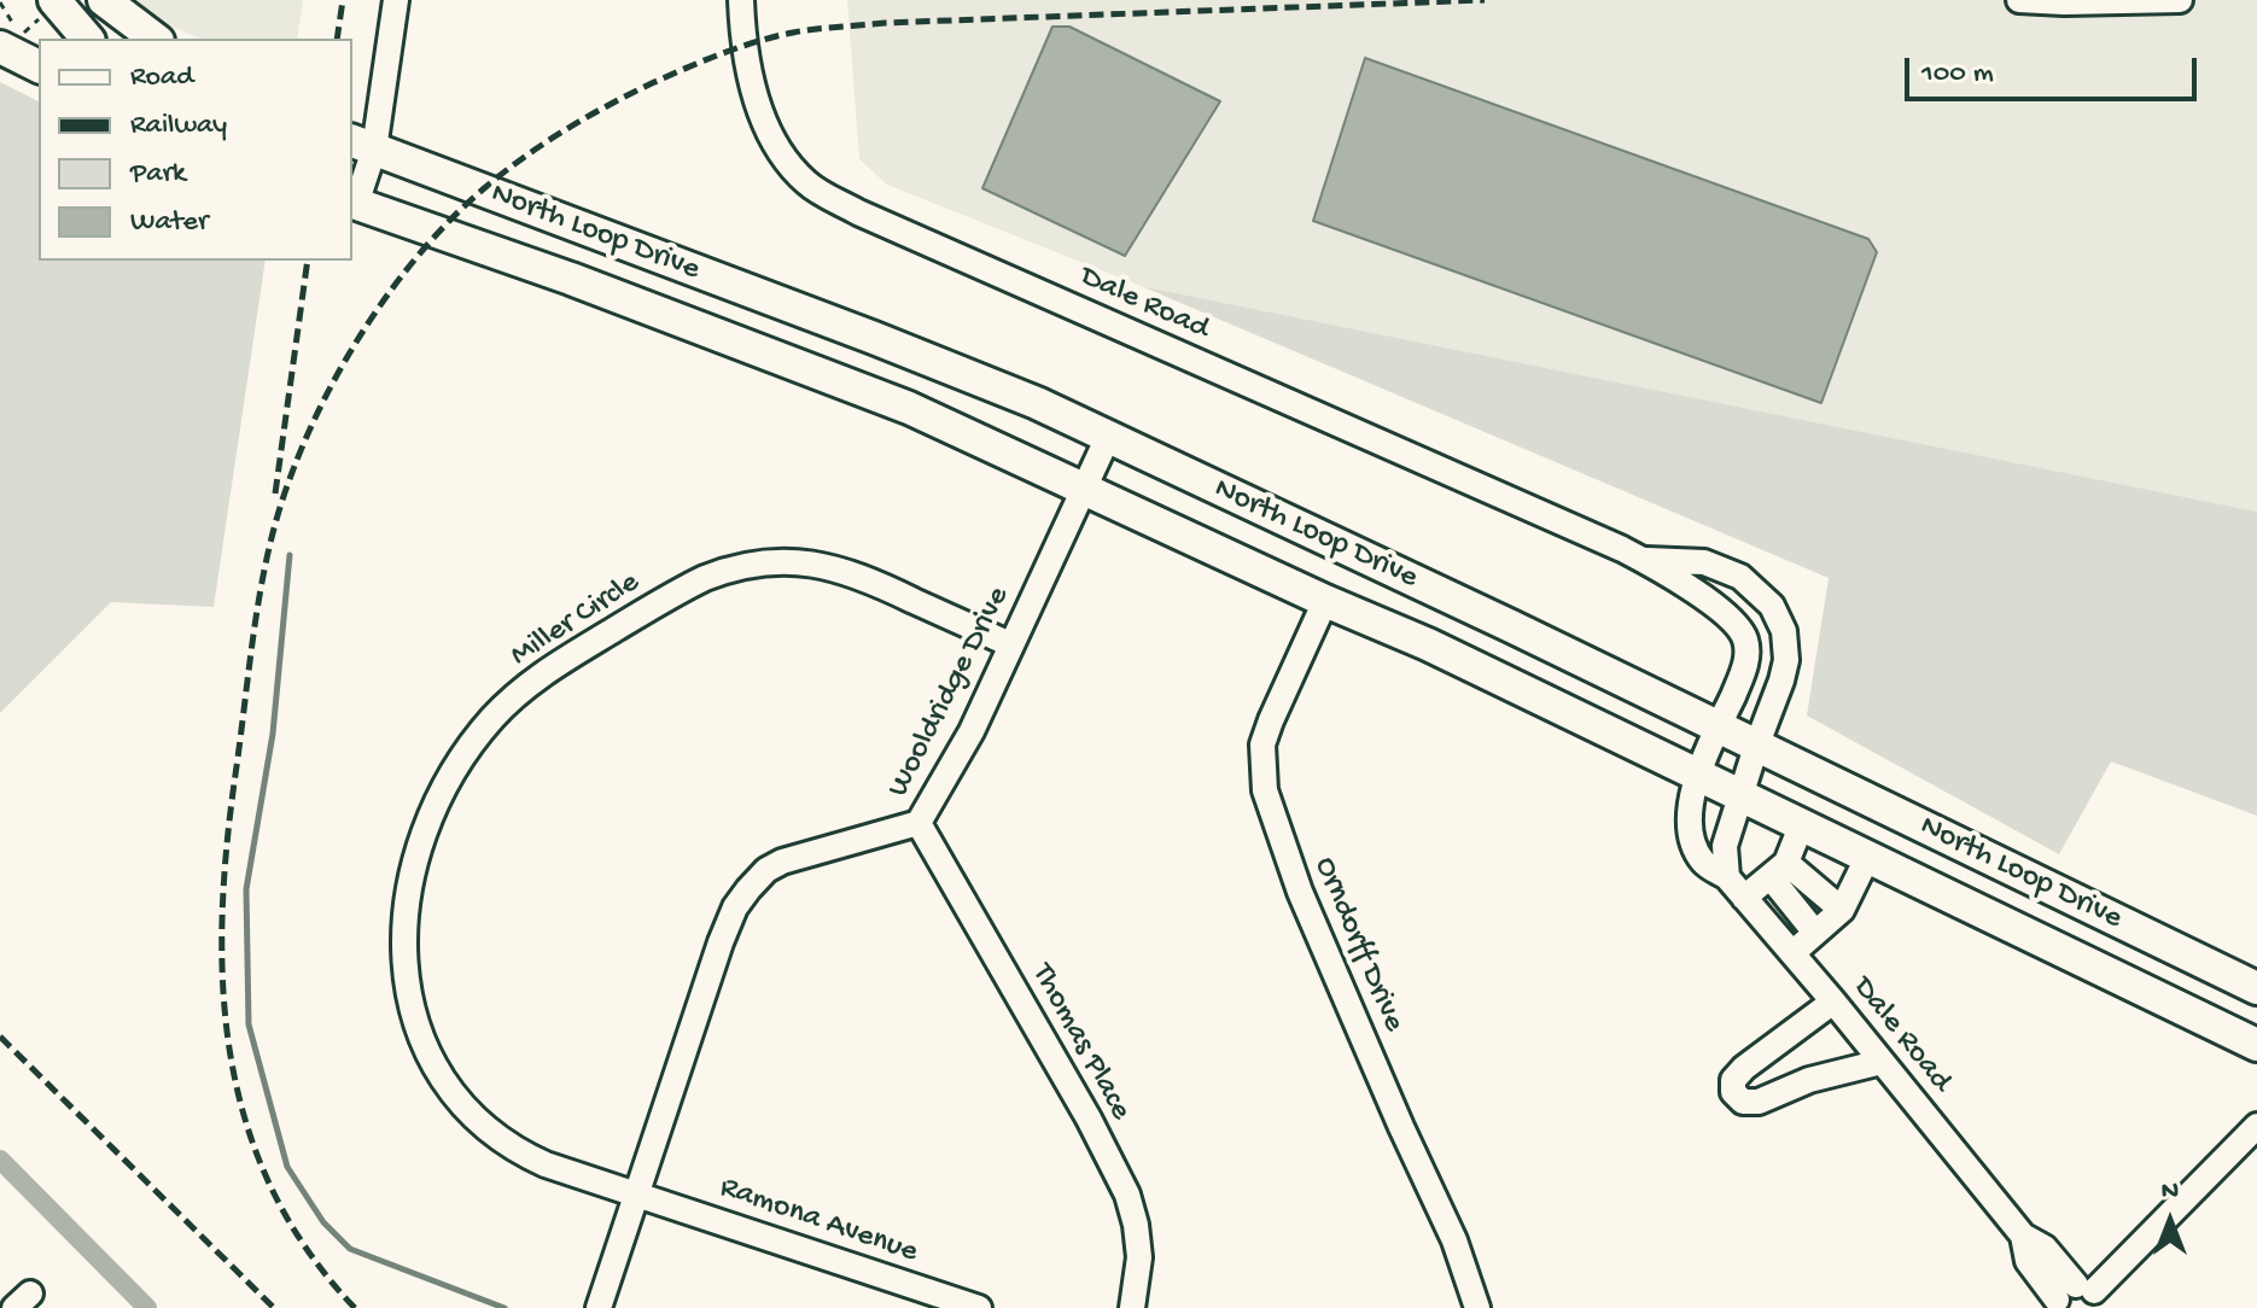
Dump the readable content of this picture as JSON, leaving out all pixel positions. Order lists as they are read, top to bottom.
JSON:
{
  "streets": {
    "main road": ["North Loop Drive"],
    "street": [
      "Dale Road",
      "Miller Circle",
      "Wooldridge Drive",
      "Orndorff Drive",
      "Thomas Place",
      "Ramona Avenue"
    ]
  },
  "crossings": [
    ["North Loop Drive", "Dale Road"],
    ["North Loop Drive", "Wooldridge Drive"],
    ["North Loop Drive", "Orndorff Drive"],
    ["Miller Circle", "Wooldridge Drive"],
    ["Miller Circle", "Ramona Avenue"],
    ["Wooldridge Drive", "Thomas Place"],
    ["Wooldridge Drive", "Ramona Avenue"]
  ],
  "legend": [
    "Road",
    "Railway",
    "Park",
    "Water"
  ],
  "scale_bar": "100 m",
  "north": "top"
}
